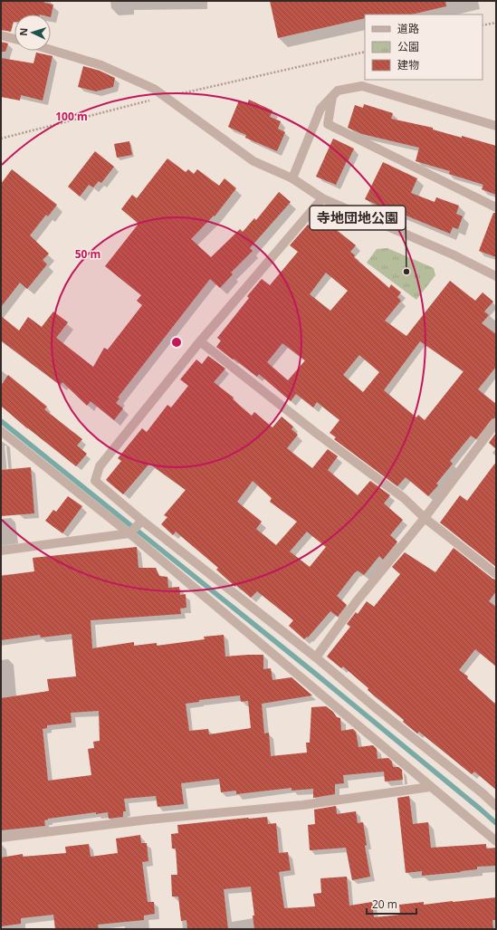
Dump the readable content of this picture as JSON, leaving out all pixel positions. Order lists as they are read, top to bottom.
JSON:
{
  "places": ["寺地団地公園"],
  "legend": ["道路", "公園", "建物"],
  "scale_bar": "20 m",
  "north": "left",
  "rings": ["100 m", "50 m"]
}
